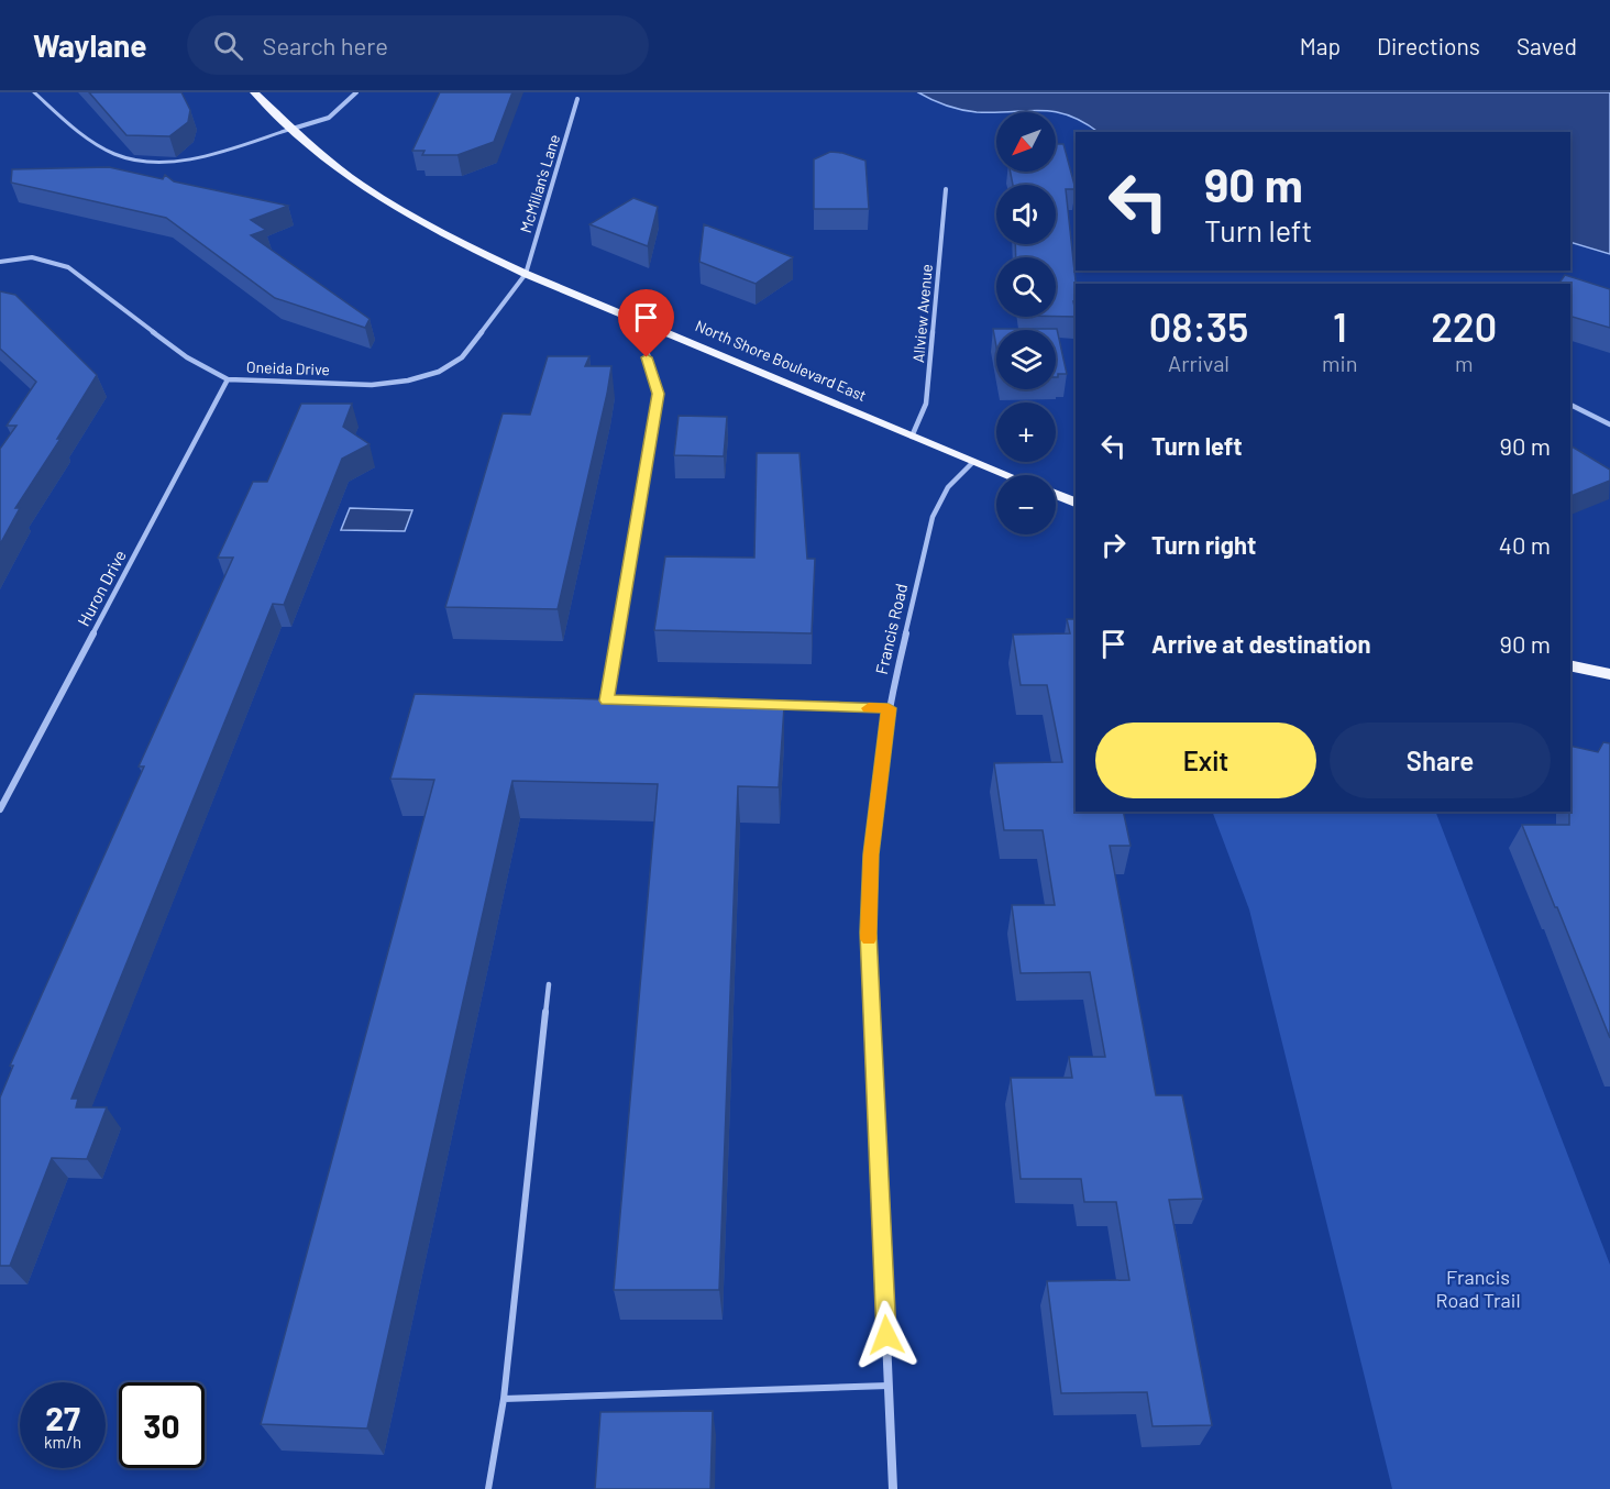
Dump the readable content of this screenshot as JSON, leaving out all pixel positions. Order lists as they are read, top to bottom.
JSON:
{
  "streets": {
    "main road": ["North Shore Boulevard East"],
    "street": [
      "McMillan's Lane",
      "Allview Avenue",
      "Oneida Drive",
      "Huron Drive",
      "Francis Road"
    ]
  },
  "crossings": [
    ["McMillan's Lane", "North Shore Boulevard East"],
    ["McMillan's Lane", "Oneida Drive"],
    ["Allview Avenue", "North Shore Boulevard East"],
    ["North Shore Boulevard East", "Oneida Drive"],
    ["North Shore Boulevard East", "Francis Road"],
    ["Oneida Drive", "Huron Drive"]
  ],
  "parks": ["Francis Road Trail"],
  "north": "bottom left",
  "page": {
    "header": "Waylane",
    "search": "Search here",
    "nav": ["Map", "Directions", "Saved"],
    "map_buttons": ["+", "−"],
    "turn": ["90 m", "Turn left"],
    "eta": [
      "08:35",
      "Arrival",
      "1",
      "min",
      "220",
      "m"
    ],
    "list": [
      {
        "name": "Turn left",
        "value": "90 m"
      },
      {
        "name": "Turn right",
        "value": "40 m"
      },
      {
        "name": "Arrive at destination",
        "value": "90 m"
      }
    ],
    "buttons": ["Exit", "Share"],
    "speed": "27 km/h",
    "limit": "30"
  }
}
